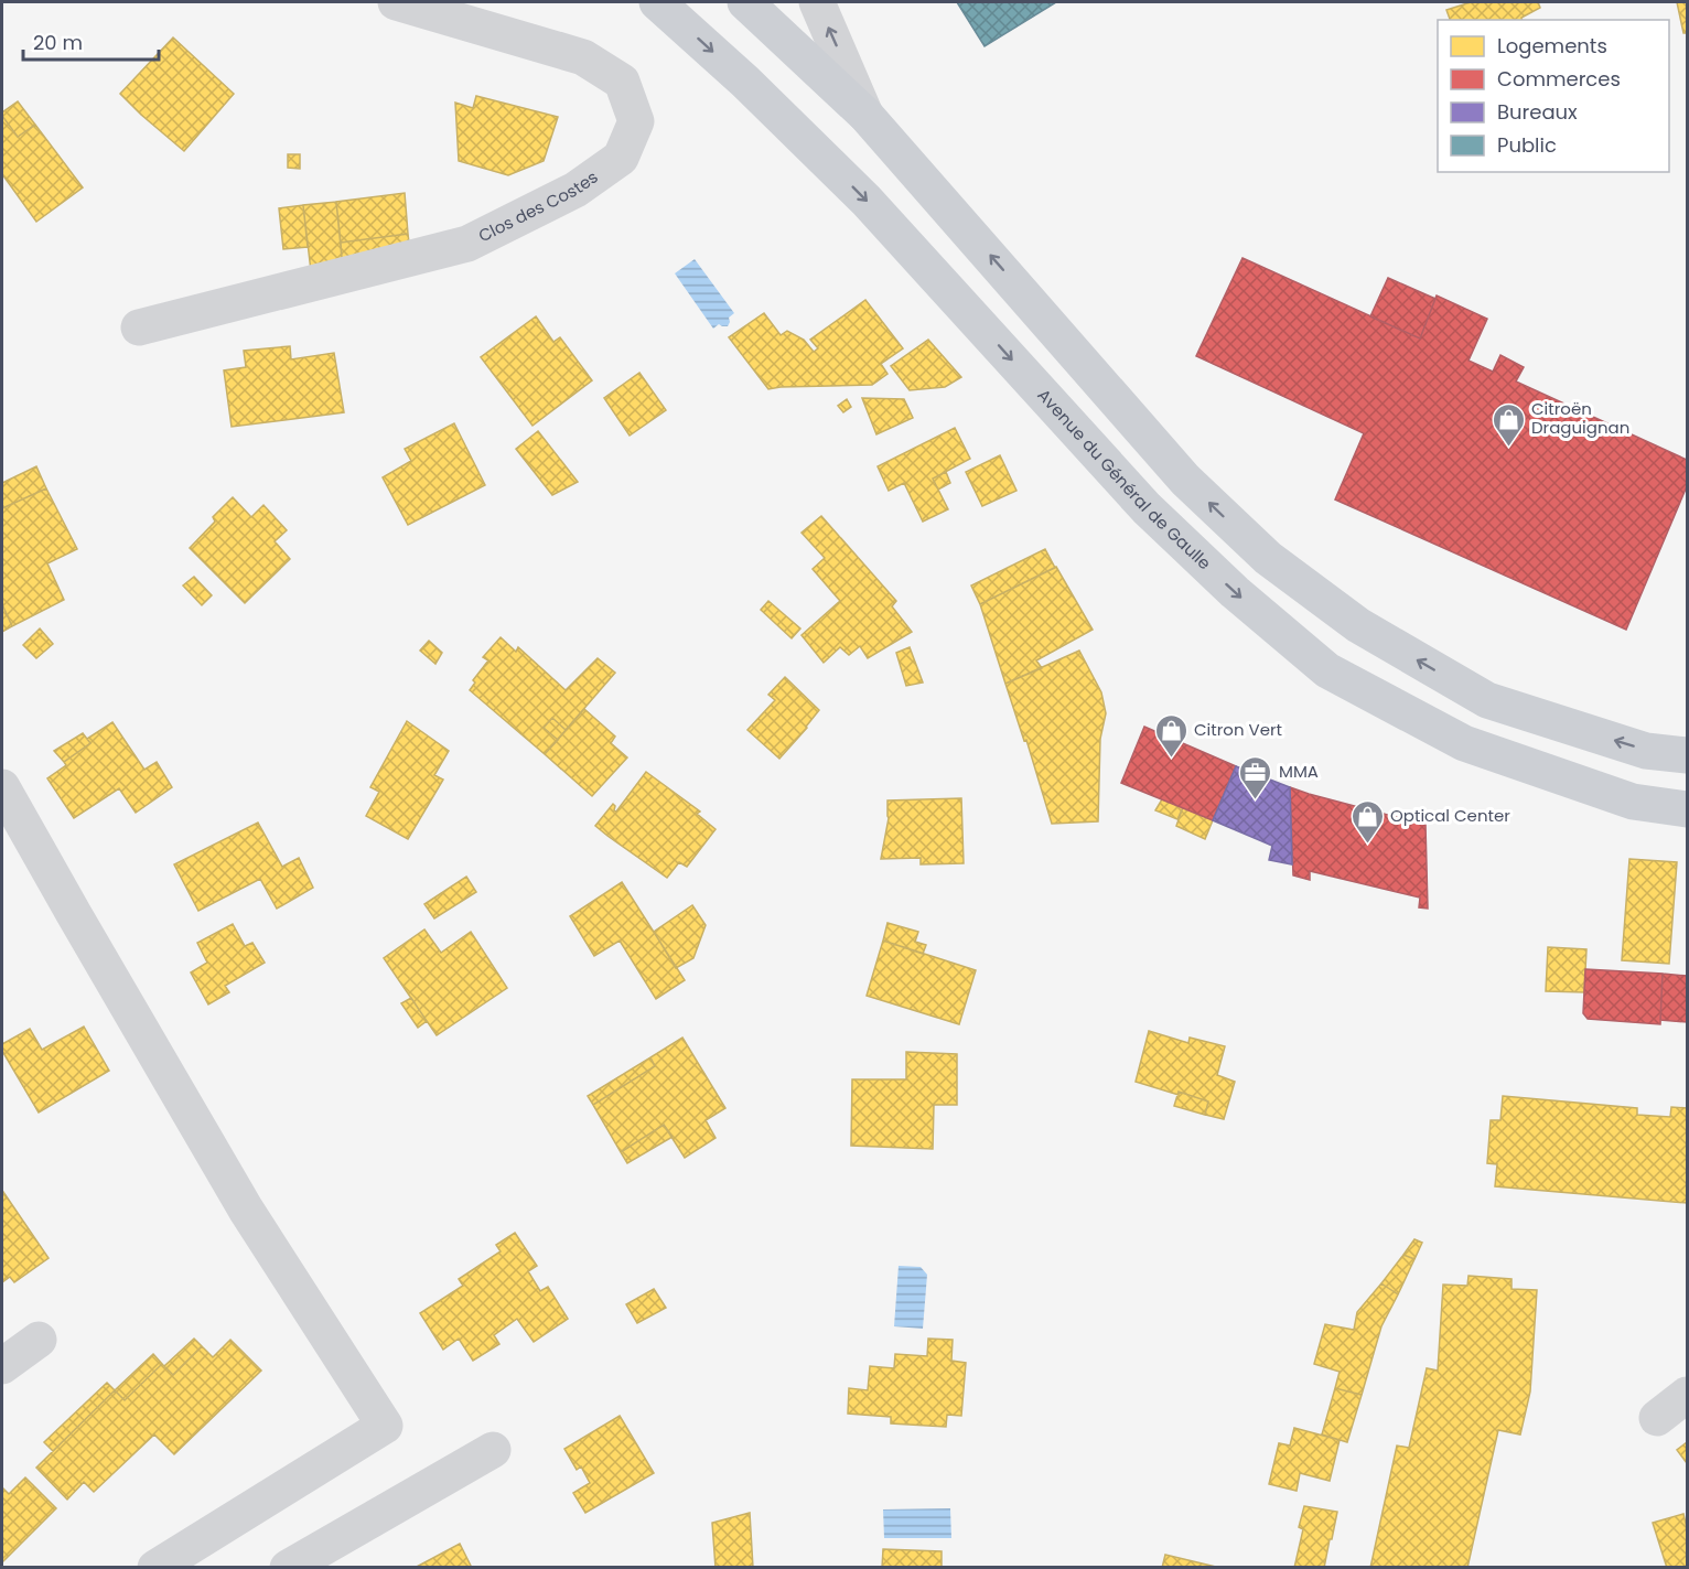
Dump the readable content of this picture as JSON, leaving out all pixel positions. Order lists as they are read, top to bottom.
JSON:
{
  "streets": {
    "main road": ["Avenue du Général de Gaulle"],
    "street": ["Clos des Costes"]
  },
  "places": {
    "shop": ["Citroën Draguignan", "Citron Vert", "Optical Center"],
    "office": ["MMA"]
  },
  "legend": [
    "Logements",
    "Commerces",
    "Bureaux",
    "Public"
  ],
  "scale_bar": "20 m"
}
